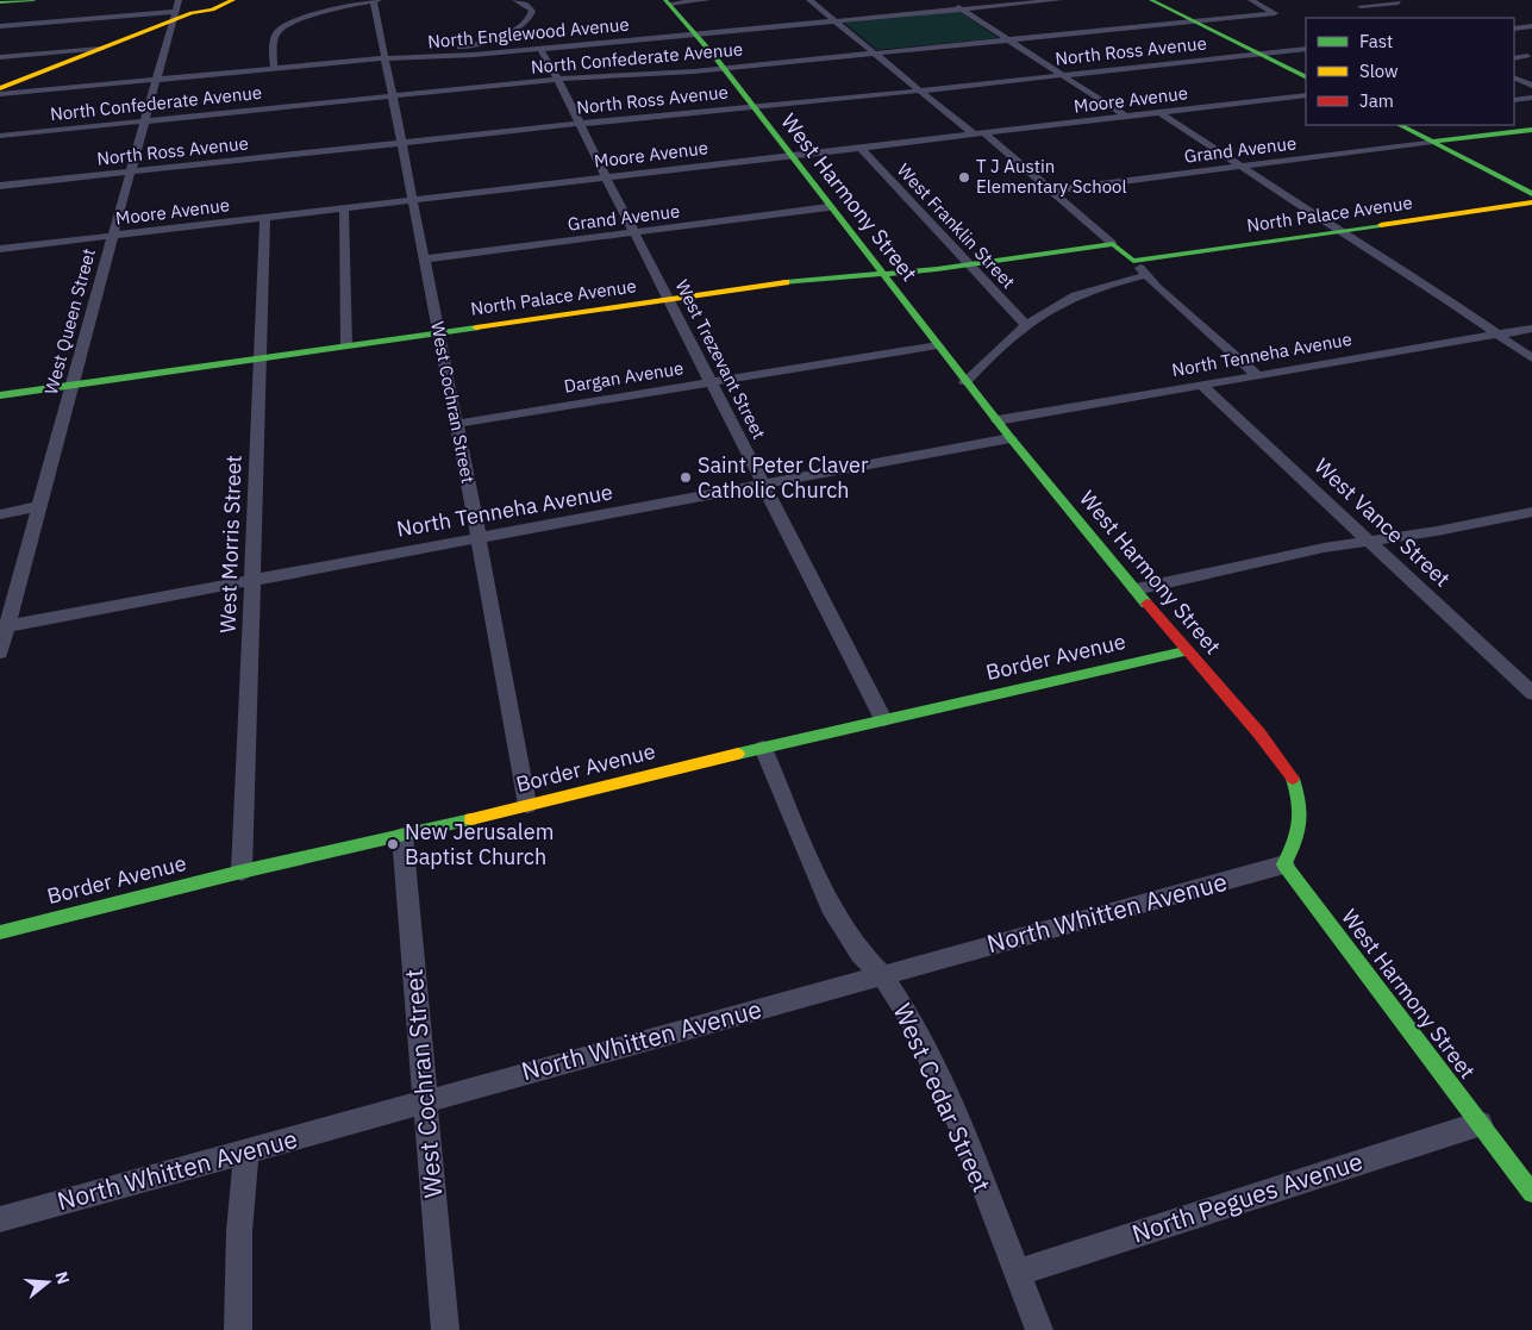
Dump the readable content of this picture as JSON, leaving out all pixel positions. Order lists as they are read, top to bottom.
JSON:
{
  "streets": {
    "street": [
      "North Englewood Avenue",
      "North Ross Avenue",
      "North Confederate Avenue",
      "Moore Avenue",
      "Grand Avenue",
      "West Harmony Street",
      "North Palace Avenue",
      "West Franklin Street",
      "West Queen Street",
      "North Tenneha Avenue",
      "West Trezevant Street",
      "Dargan Avenue",
      "West Cochran Street",
      "West Vance Street",
      "West Morris Street",
      "Border Avenue",
      "North Whitten Avenue",
      "West Cedar Street",
      "North Pegues Avenue"
    ]
  },
  "crossings": [
    ["North Englewood Avenue", "West Harmony Street"],
    ["North Englewood Avenue", "West Queen Street"],
    ["North Englewood Avenue", "West Trezevant Street"],
    ["North Englewood Avenue", "West Cochran Street"],
    ["North Ross Avenue", "West Harmony Street"],
    ["North Ross Avenue", "West Queen Street"],
    ["North Ross Avenue", "West Trezevant Street"],
    ["North Ross Avenue", "West Cochran Street"],
    ["North Confederate Avenue", "West Harmony Street"],
    ["North Confederate Avenue", "West Queen Street"],
    ["North Confederate Avenue", "West Trezevant Street"],
    ["North Confederate Avenue", "West Cochran Street"],
    ["Moore Avenue", "West Harmony Street"],
    ["Moore Avenue", "West Franklin Street"],
    ["Moore Avenue", "West Queen Street"],
    ["Moore Avenue", "West Trezevant Street"],
    ["Moore Avenue", "West Cochran Street"],
    ["Moore Avenue", "West Morris Street"],
    ["Grand Avenue", "West Harmony Street"],
    ["Grand Avenue", "West Trezevant Street"],
    ["Grand Avenue", "West Cochran Street"],
    ["West Harmony Street", "North Palace Avenue"],
    ["West Harmony Street", "North Tenneha Avenue"],
    ["West Harmony Street", "Dargan Avenue"],
    ["West Harmony Street", "Border Avenue"],
    ["West Harmony Street", "North Whitten Avenue"],
    ["West Harmony Street", "North Pegues Avenue"],
    ["North Palace Avenue", "West Franklin Street"],
    ["North Palace Avenue", "West Queen Street"],
    ["North Palace Avenue", "West Trezevant Street"],
    ["North Palace Avenue", "West Cochran Street"],
    ["North Palace Avenue", "West Morris Street"],
    ["West Queen Street", "North Tenneha Avenue"],
    ["North Tenneha Avenue", "West Trezevant Street"],
    ["North Tenneha Avenue", "West Cochran Street"],
    ["North Tenneha Avenue", "West Vance Street"],
    ["North Tenneha Avenue", "West Morris Street"],
    ["West Trezevant Street", "Dargan Avenue"],
    ["West Trezevant Street", "Border Avenue"],
    ["Dargan Avenue", "West Cochran Street"],
    ["West Cochran Street", "Border Avenue"],
    ["West Cochran Street", "North Whitten Avenue"],
    ["West Morris Street", "Border Avenue"],
    ["Border Avenue", "West Cedar Street"],
    ["North Whitten Avenue", "West Cedar Street"],
    ["West Cedar Street", "North Pegues Avenue"]
  ],
  "places": ["T J Austin Elementary School", "Saint Peter Claver Catholic Church", "New Jerusalem Baptist Church"],
  "legend": ["Fast", "Slow", "Jam"],
  "north": "right"
}
